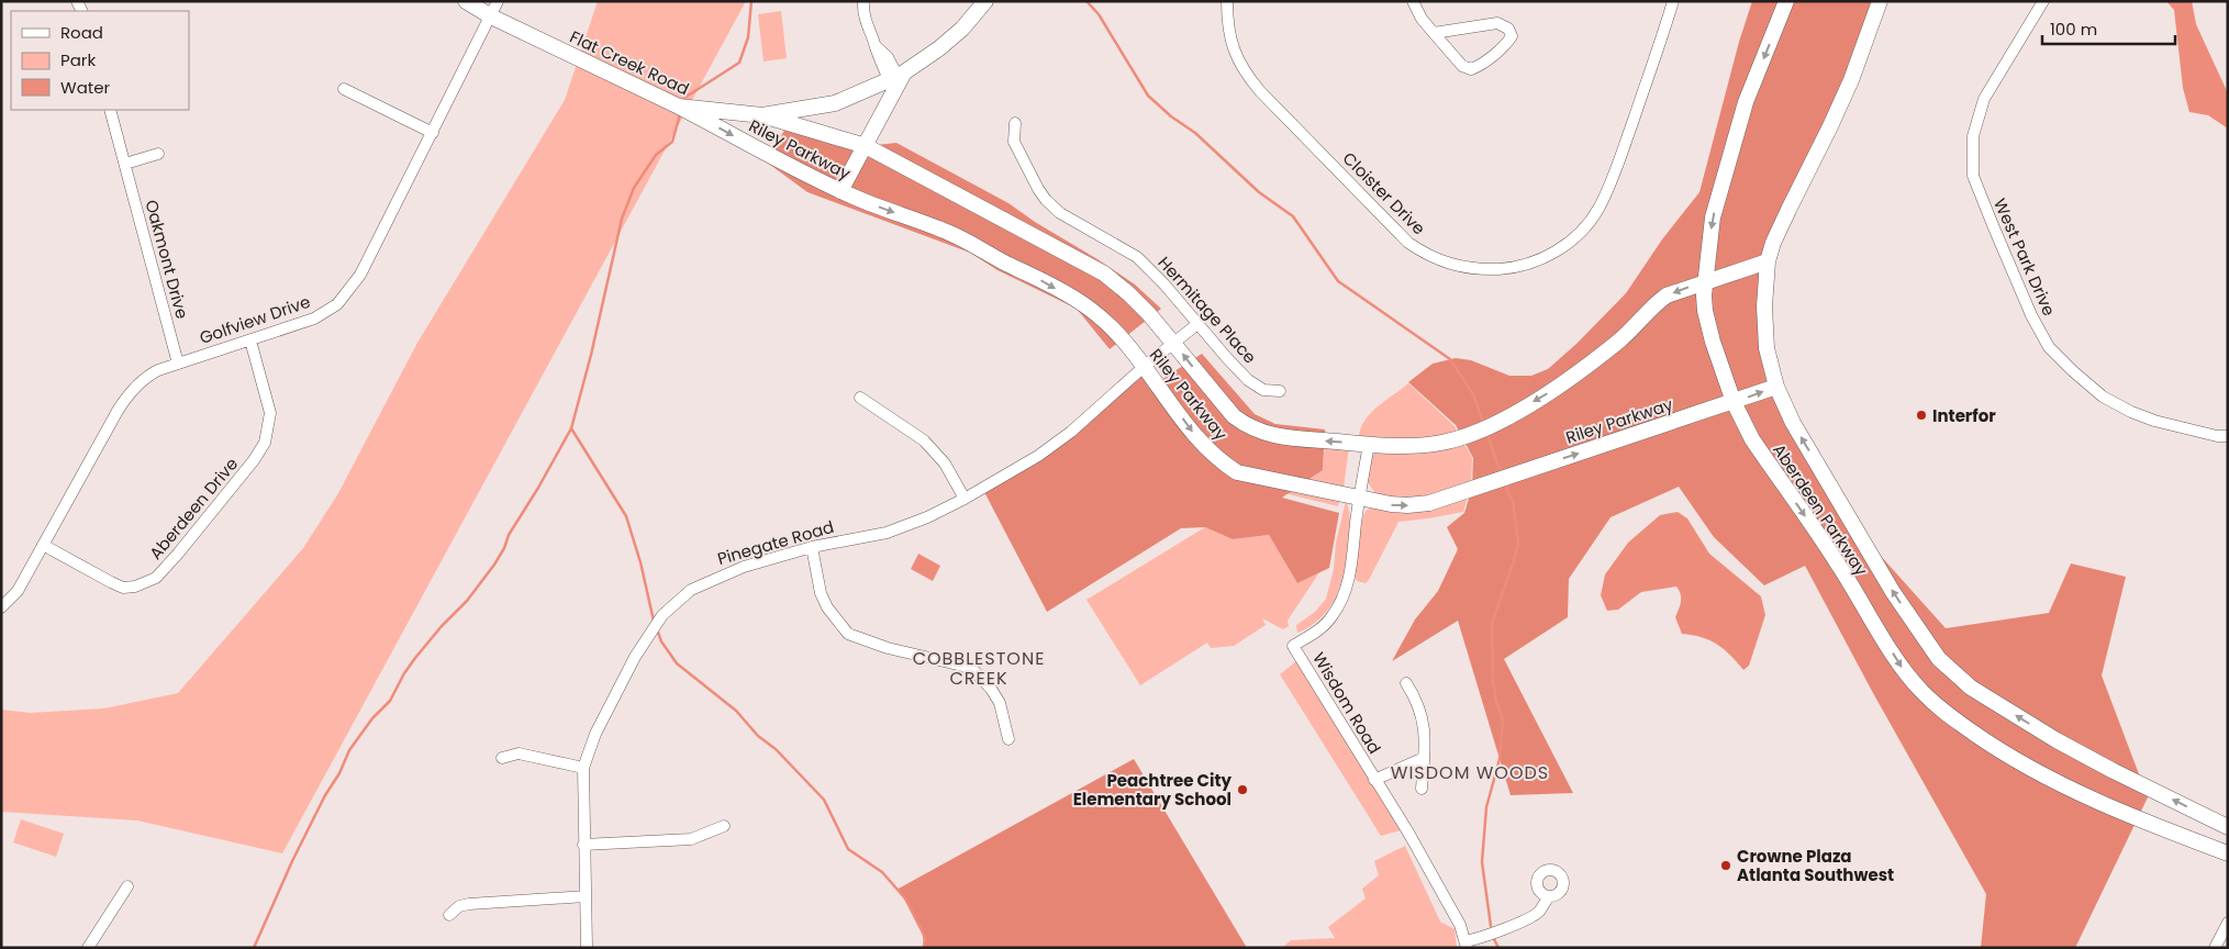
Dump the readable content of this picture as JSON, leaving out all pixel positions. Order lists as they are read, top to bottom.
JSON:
{
  "streets": {
    "street": [
      "Flat Creek Road",
      "Riley Parkway",
      "Cloister Drive",
      "West Park Drive",
      "Oakmont Drive",
      "Hermitage Place",
      "Golfview Drive",
      "Aberdeen Drive",
      "Aberdeen Parkway",
      "Pinegate Road",
      "Wisdom Road"
    ]
  },
  "crossings": [
    ["Flat Creek Road", "Riley Parkway"],
    ["Flat Creek Road", "Golfview Drive"],
    ["Riley Parkway", "Aberdeen Parkway"],
    ["Riley Parkway", "Pinegate Road"],
    ["Riley Parkway", "Wisdom Road"],
    ["Oakmont Drive", "Golfview Drive"],
    ["Hermitage Place", "Pinegate Road"],
    ["Golfview Drive", "Aberdeen Drive"]
  ],
  "districts": ["COBBLESTONE CREEK", "WISDOM WOODS"],
  "places": ["Interfor", "Peachtree City Elementary School", "Crowne Plaza Atlanta Southwest"],
  "legend": ["Road", "Park", "Water"],
  "scale_bar": "100 m"
}
